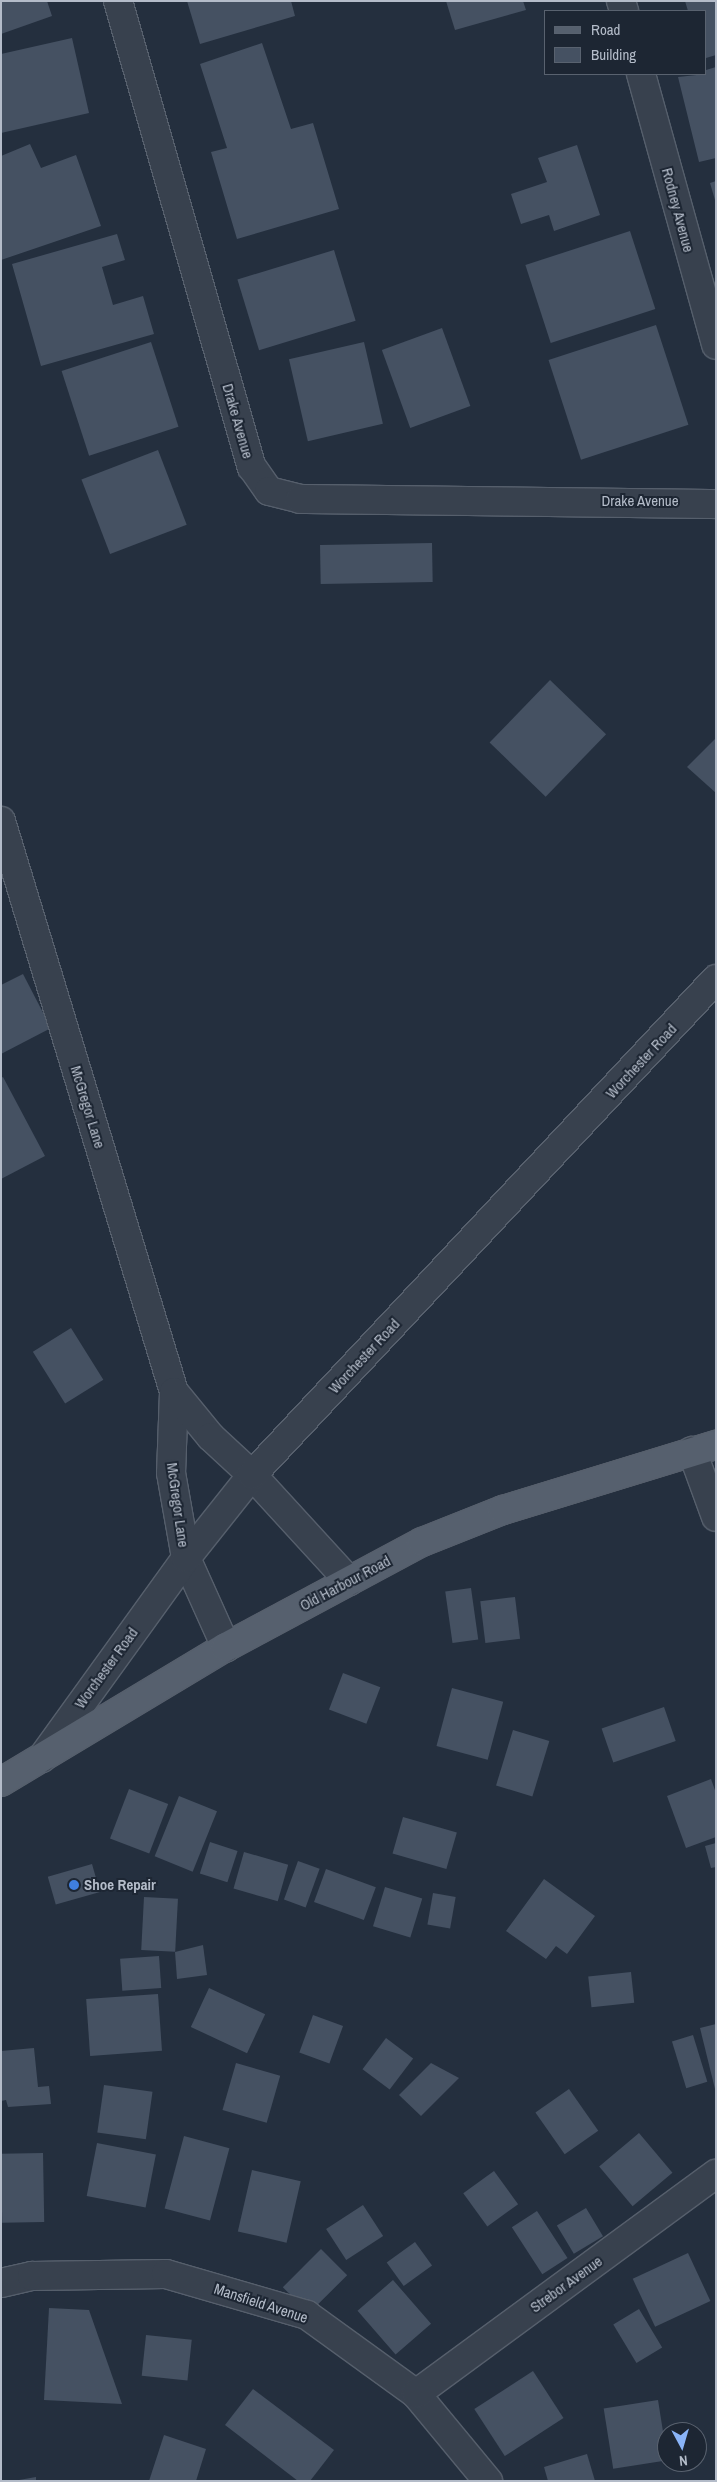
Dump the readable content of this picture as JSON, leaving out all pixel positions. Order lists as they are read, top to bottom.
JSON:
{
  "streets": {
    "main road": ["Old Harbour Road"],
    "street": [
      "Rodney Avenue",
      "Drake Avenue",
      "Worchester Road",
      "McGregor Lane",
      "Strebor Avenue",
      "Mansfield Avenue"
    ]
  },
  "crossings": [
    ["Worchester Road", "McGregor Lane"],
    ["Worchester Road", "Old Harbour Road"],
    ["McGregor Lane", "Old Harbour Road"],
    ["Strebor Avenue", "Mansfield Avenue"]
  ],
  "places": ["Shoe Repair"],
  "legend": ["Road", "Building"],
  "north": "bottom"
}
